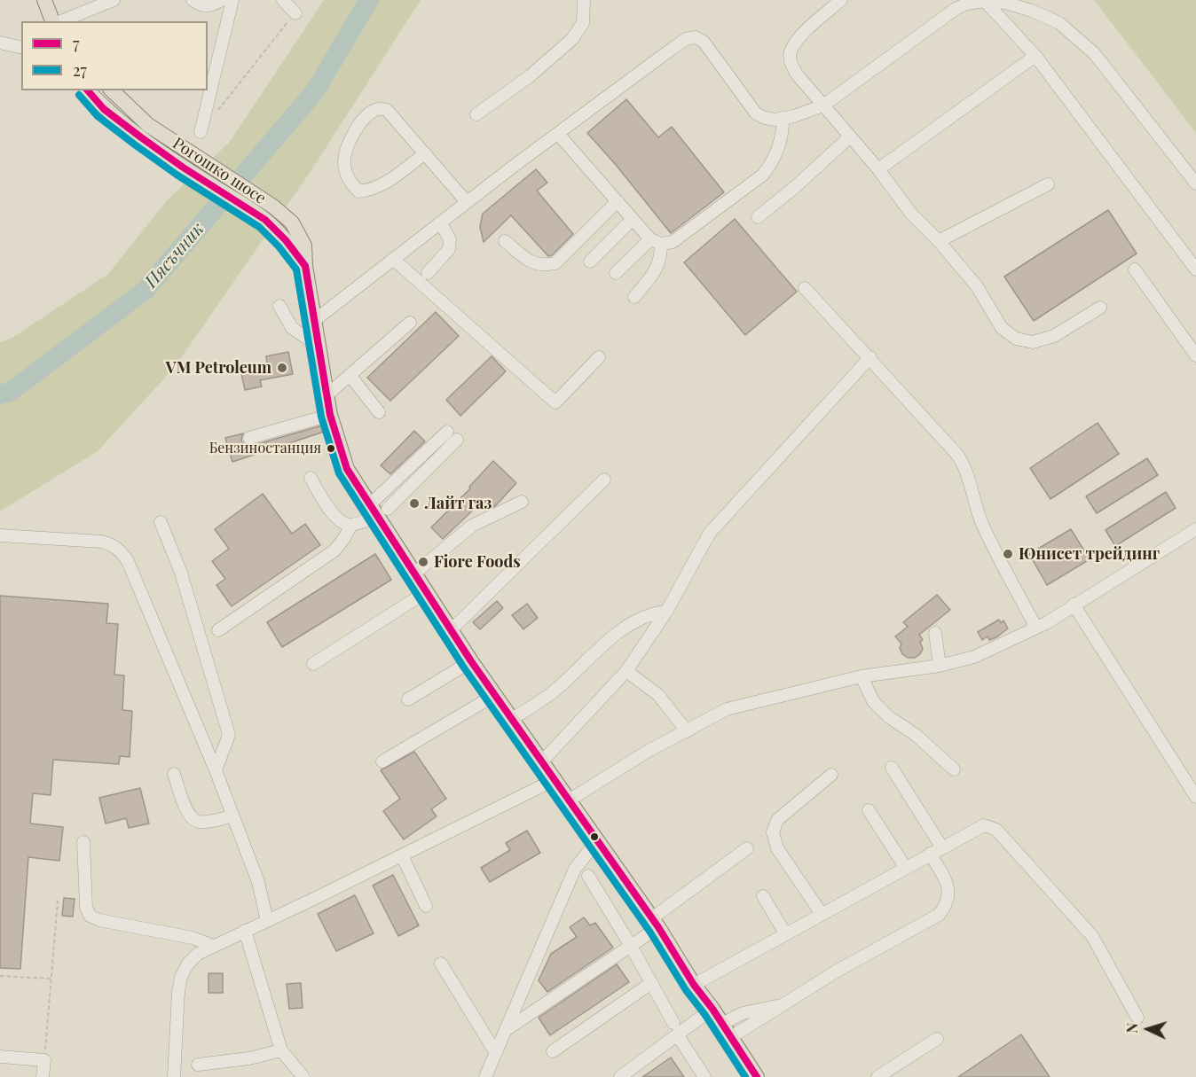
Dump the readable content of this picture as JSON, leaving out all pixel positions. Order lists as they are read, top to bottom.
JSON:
{
  "streets": {
    "main road": ["Рогошко шосе"]
  },
  "water": ["Пясъчник"],
  "places": [
    "VM Petroleum",
    "Бензиностанция",
    "Лайт газ",
    "Юнисет трейдинг",
    "Fiore Foods"
  ],
  "lines": ["transit line 7", "transit line 27"],
  "legend": ["7", "27"],
  "north": "left"
}
